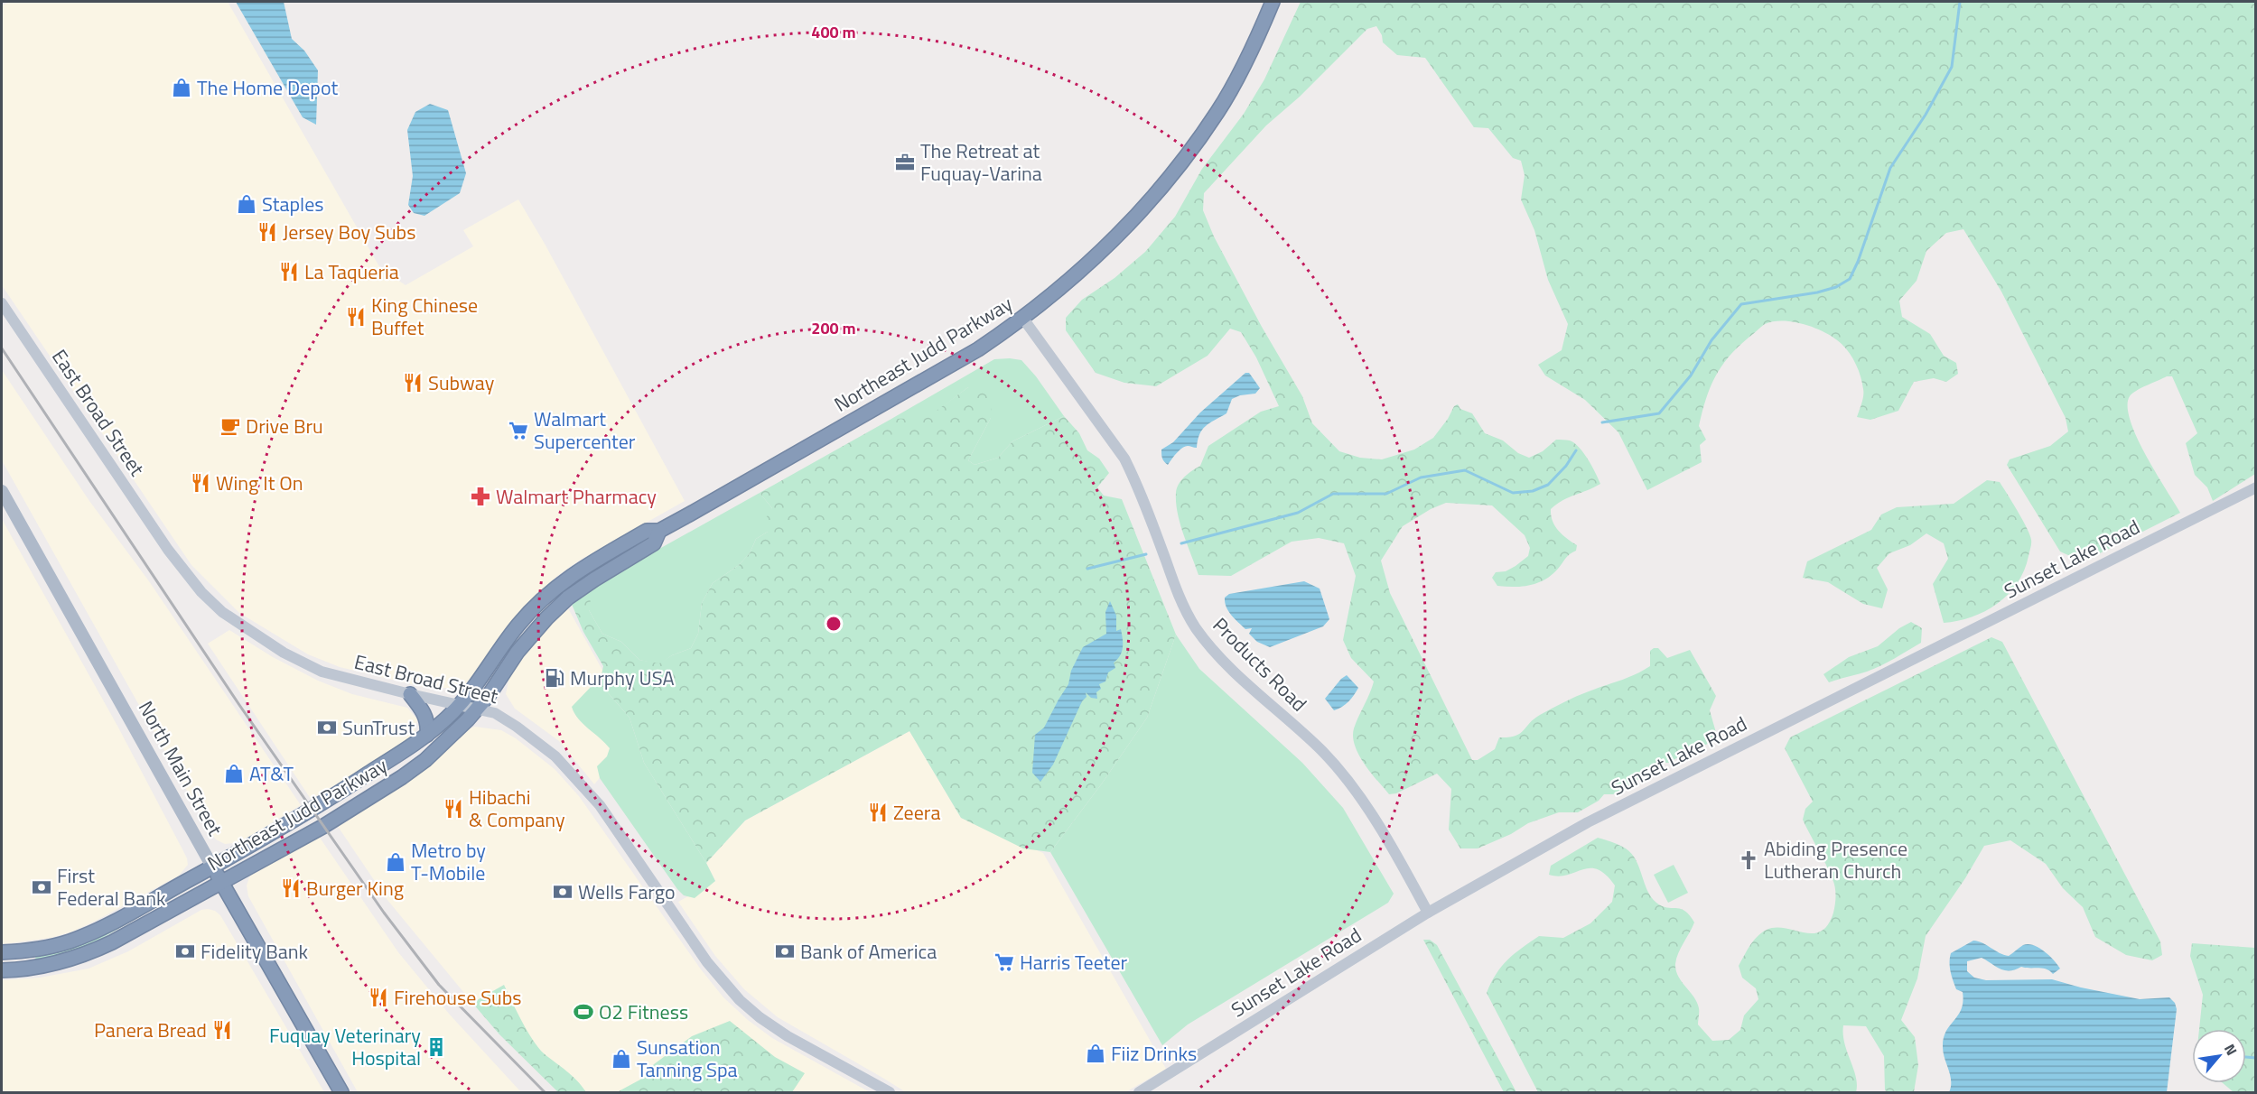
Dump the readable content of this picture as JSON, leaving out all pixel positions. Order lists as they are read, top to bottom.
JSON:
{
  "streets": {
    "highway": ["Northeast Judd Parkway", "North Main Street"],
    "main road": ["East Broad Street", "Sunset Lake Road", "Products Road"]
  },
  "crossings": [
    ["Northeast Judd Parkway", "East Broad Street"],
    ["Northeast Judd Parkway", "Products Road"],
    ["Northeast Judd Parkway", "North Main Street"],
    ["Sunset Lake Road", "Products Road"]
  ],
  "places": {
    "shop": [
      "The Home Depot",
      "Staples",
      "AT&T",
      "Metro by T-Mobile",
      "Fiiz Drinks",
      "Sunsation Tanning Spa"
    ],
    "office": ["The Retreat at Fuquay-Varina"],
    "restaurant": [
      "Jersey Boy Subs",
      "La Taqueria",
      "King Chinese Buffet",
      "Subway",
      "Wing It On",
      "Hibachi & Company",
      "Zeera",
      "Burger King",
      "Firehouse Subs",
      "Panera Bread"
    ],
    "cafe": ["Drive Bru"],
    "supermarket": ["Walmart Supercenter", "Harris Teeter"],
    "pharmacy": ["Walmart Pharmacy"],
    "fuel station": ["Murphy USA"],
    "bank": [
      "SunTrust",
      "First Federal Bank",
      "Wells Fargo",
      "Fidelity Bank",
      "Bank of America"
    ],
    "church": ["Abiding Presence Lutheran Church"],
    "sports": ["O2 Fitness"],
    "building": ["Fuquay Veterinary Hospital"]
  },
  "north": "top right",
  "rings": ["400 m", "200 m"]
}
